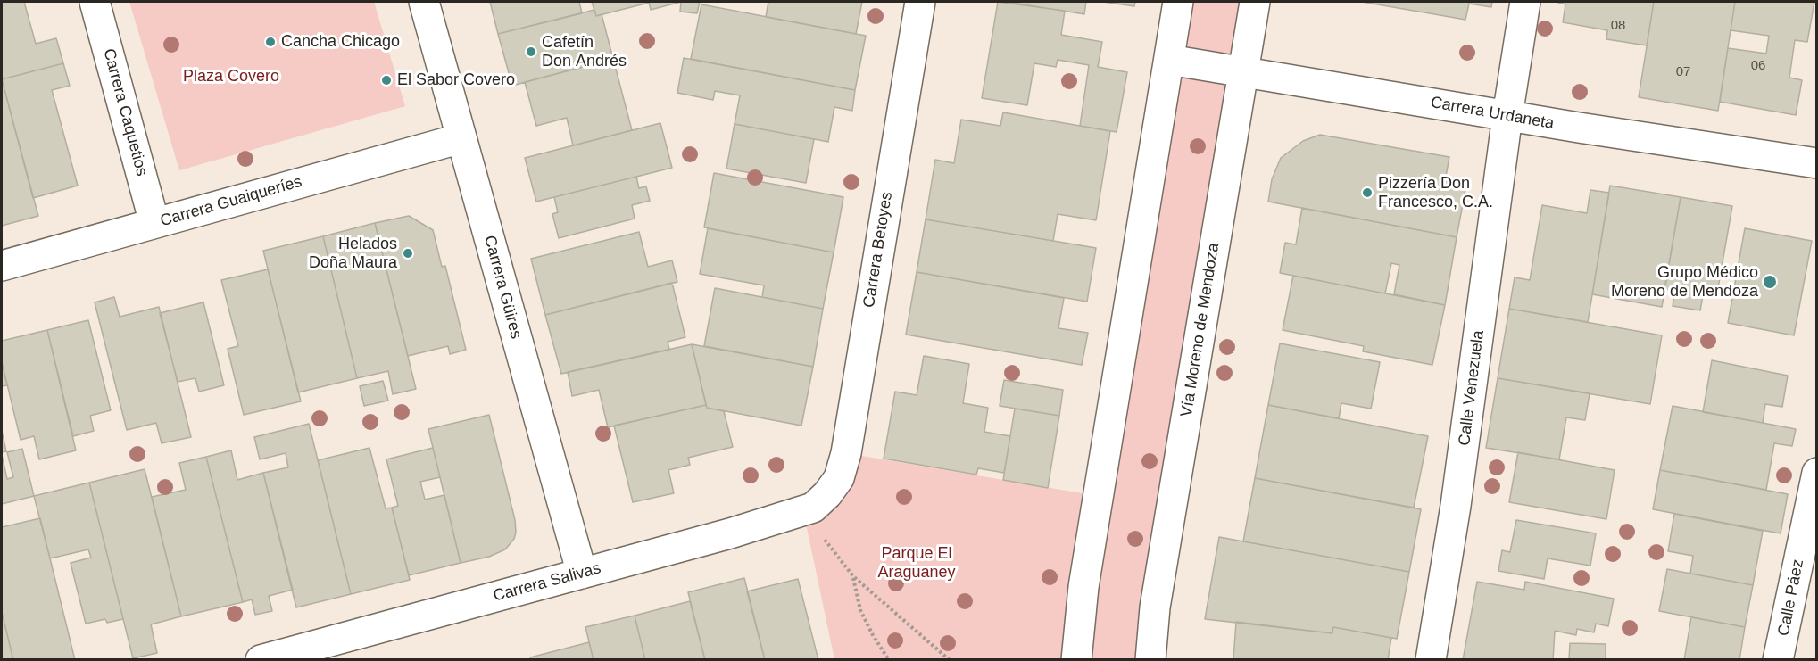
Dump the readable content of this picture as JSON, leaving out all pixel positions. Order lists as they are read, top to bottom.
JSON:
{
  "streets": {
    "street": [
      "Carrera Caquetios",
      "Carrera Urdaneta",
      "Carrera Guaiqueríes",
      "Carrera Betoyes",
      "Carrera Güires",
      "Vía Moreno de Mendoza",
      "Calle Venezuela",
      "Carrera Salivas",
      "Calle Páez"
    ]
  },
  "crossings": [
    ["Carrera Caquetios", "Carrera Guaiqueríes"],
    ["Carrera Urdaneta", "Vía Moreno de Mendoza"],
    ["Carrera Urdaneta", "Calle Venezuela"],
    ["Carrera Guaiqueríes", "Carrera Güires"],
    ["Carrera Betoyes", "Carrera Salivas"],
    ["Carrera Güires", "Carrera Salivas"]
  ],
  "parks": ["Plaza Covero", "Parque El Araguaney"],
  "places": [
    "Cancha Chicago",
    "Cafetín Don Andrés",
    "El Sabor Covero",
    "Pizzería Don Francesco, C.A.",
    "Helados Doña Maura",
    "Grupo Médico Moreno de Mendoza"
  ],
  "house_numbers": ["08", "06", "07"]
}
